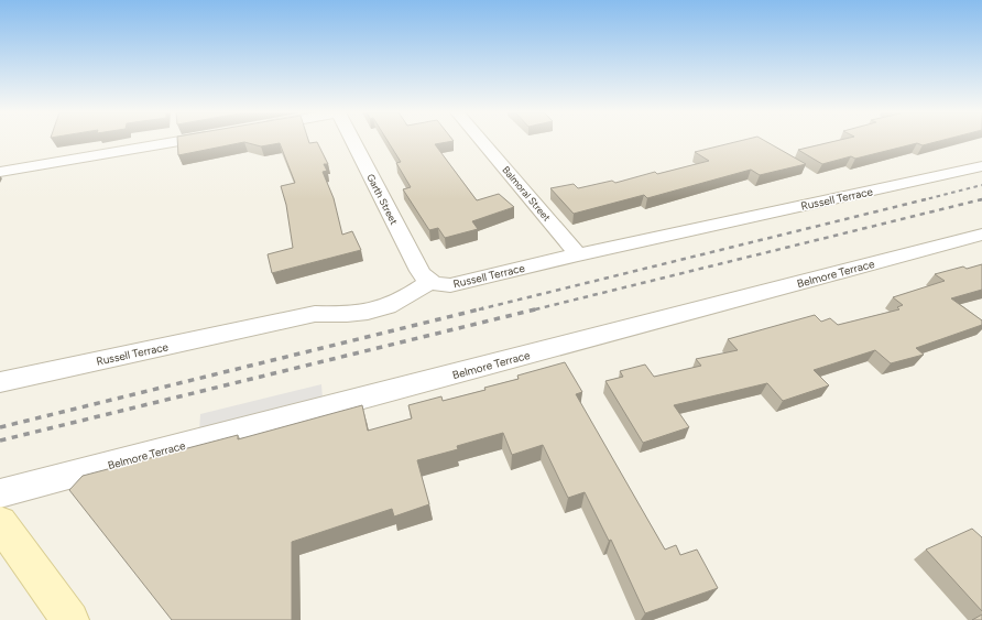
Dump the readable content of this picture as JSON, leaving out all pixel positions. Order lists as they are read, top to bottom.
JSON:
{
  "streets": {
    "street": [
      "Balmoral Street",
      "Russell Terrace",
      "Garth Street",
      "Belmore Terrace"
    ]
  },
  "crossings": [
    ["Balmoral Street", "Russell Terrace"],
    ["Russell Terrace", "Garth Street"]
  ]
}
